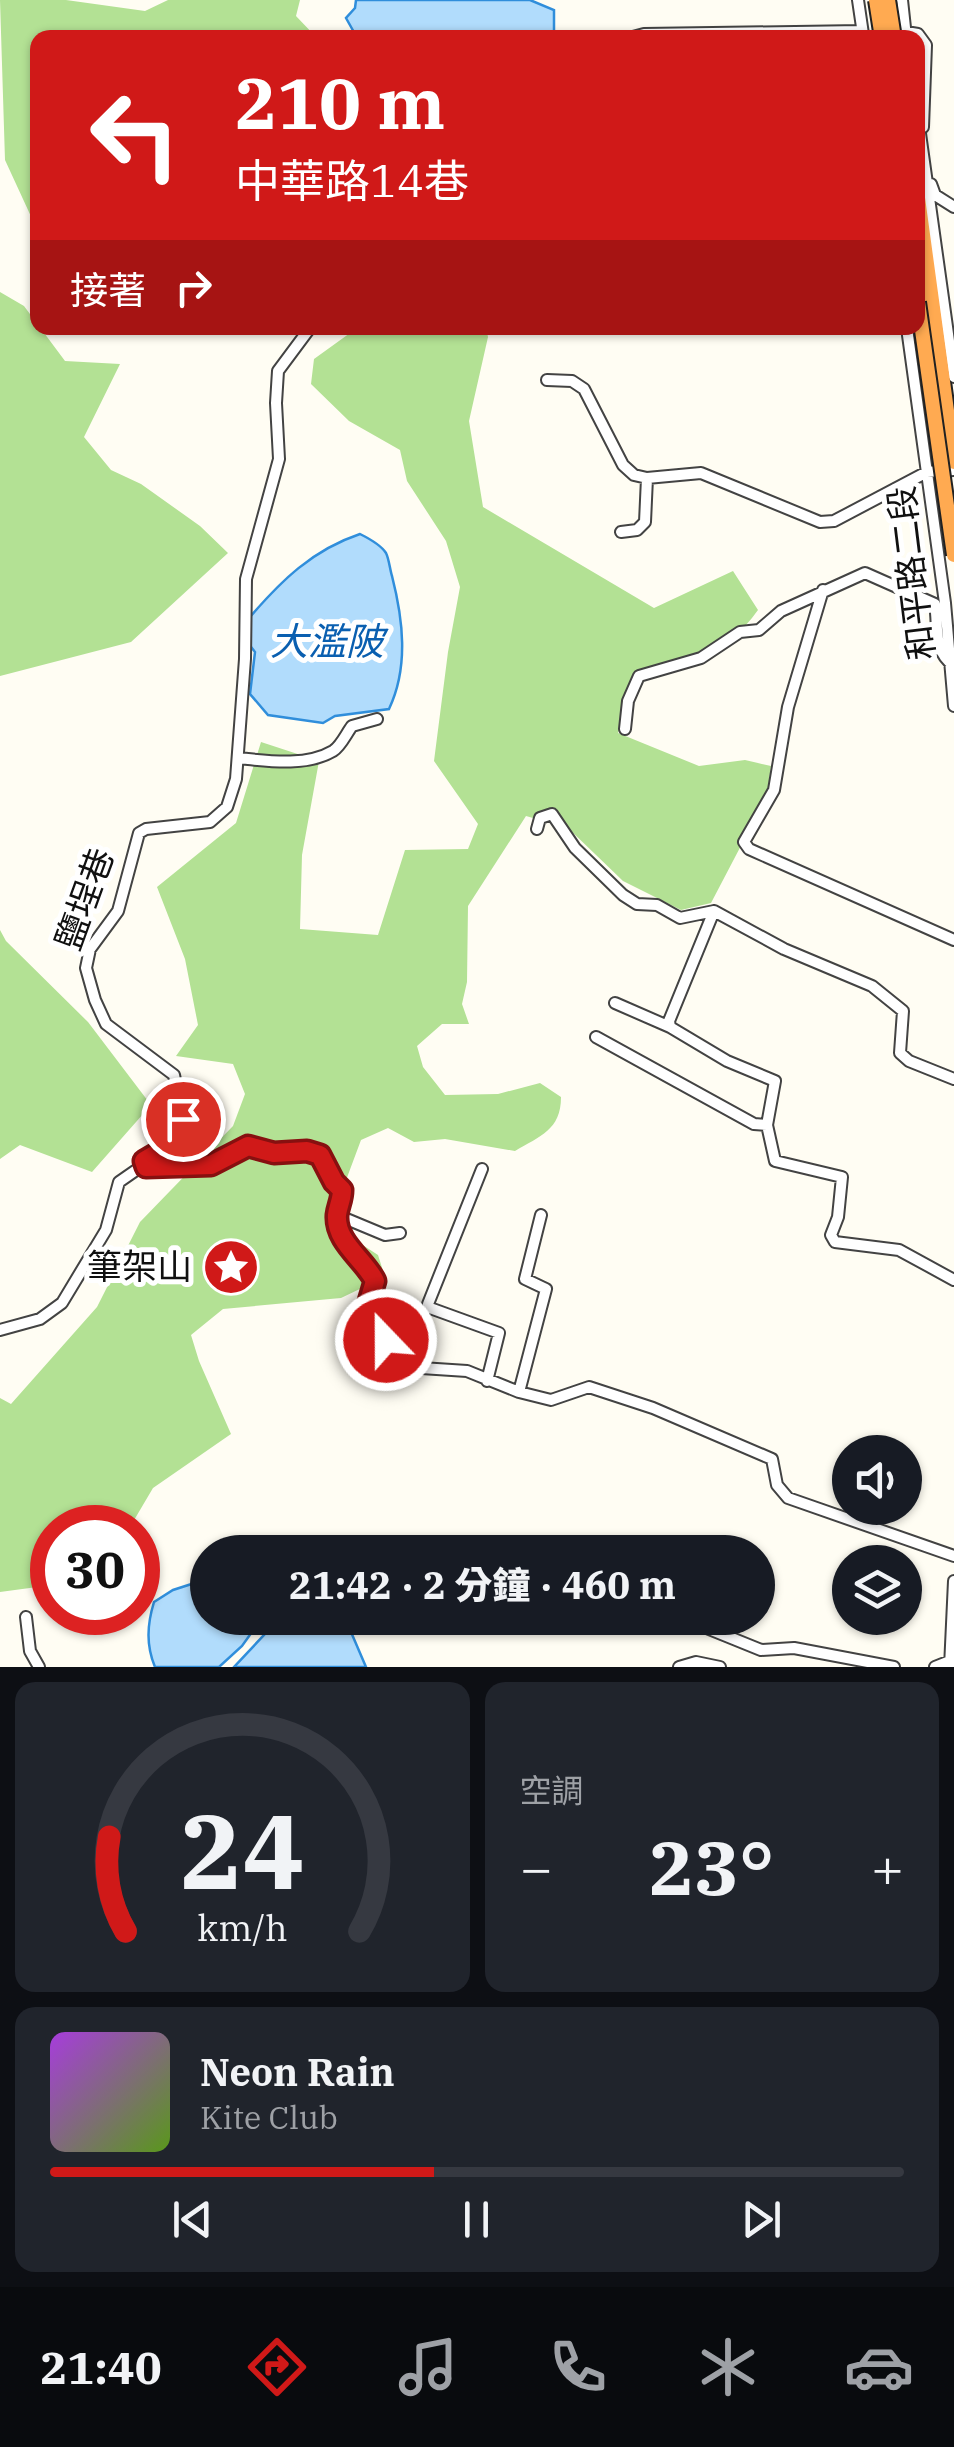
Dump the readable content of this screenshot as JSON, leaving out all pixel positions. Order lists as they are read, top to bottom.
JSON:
{
  "streets": {
    "street": ["和平路二段", "鹽埕巷"]
  },
  "water": ["大濫陂"],
  "places": {
    "place": ["筆架山"]
  },
  "page": {
    "turn": ["210 m", "中華路14巷"],
    "then": "接著",
    "limit": "30",
    "trip": "21:42 · 2 分鐘 · 460 m",
    "tile": "空調",
    "heat": ["−", "23°", "+"],
    "song": ["Neon Rain", "Kite Club"],
    "tabs": "21:40",
    "gauge": ["24", "km/h"]
  }
}
